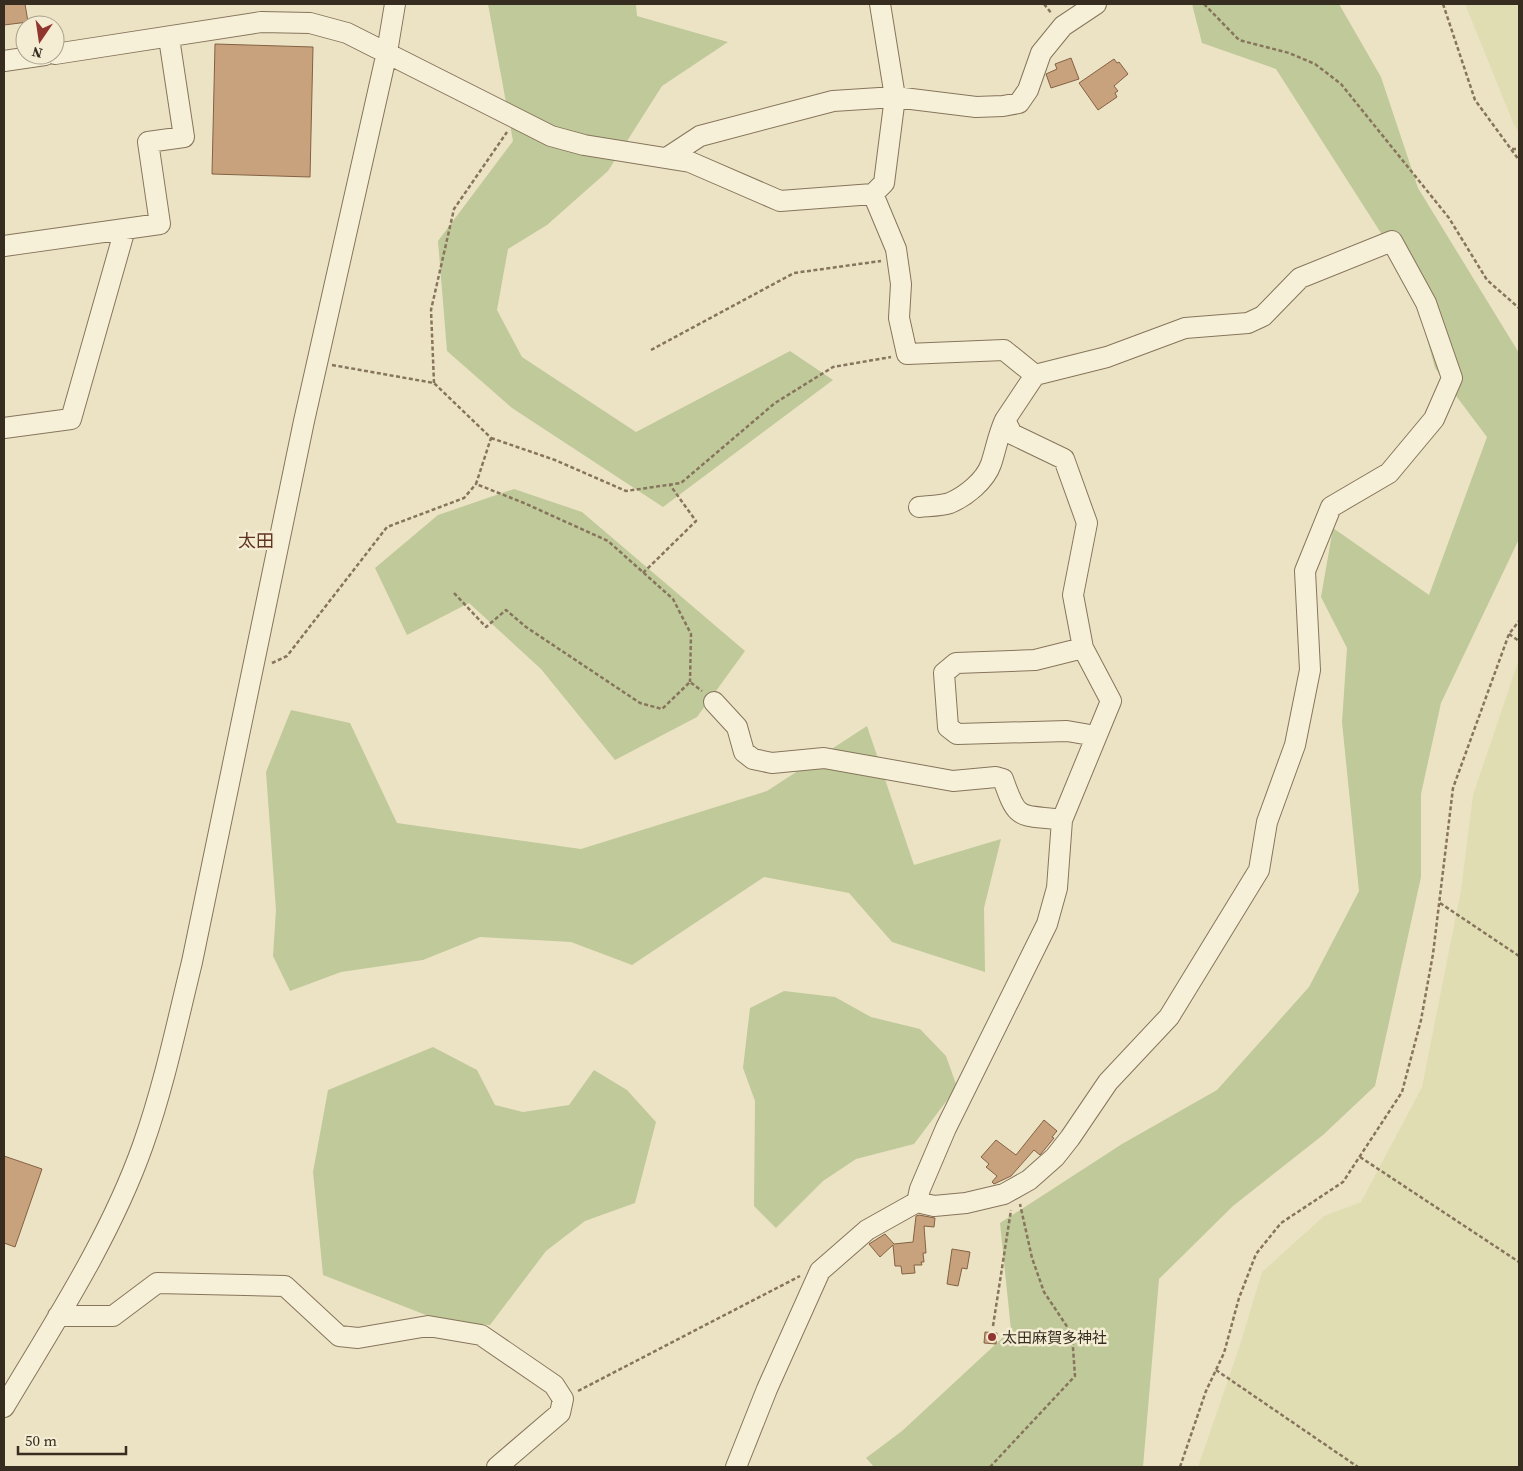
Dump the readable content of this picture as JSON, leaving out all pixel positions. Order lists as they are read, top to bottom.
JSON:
{
  "districts": ["太田"],
  "places": ["太田麻賀多神社"],
  "scale_bar": "50 m",
  "north": "bottom"
}
